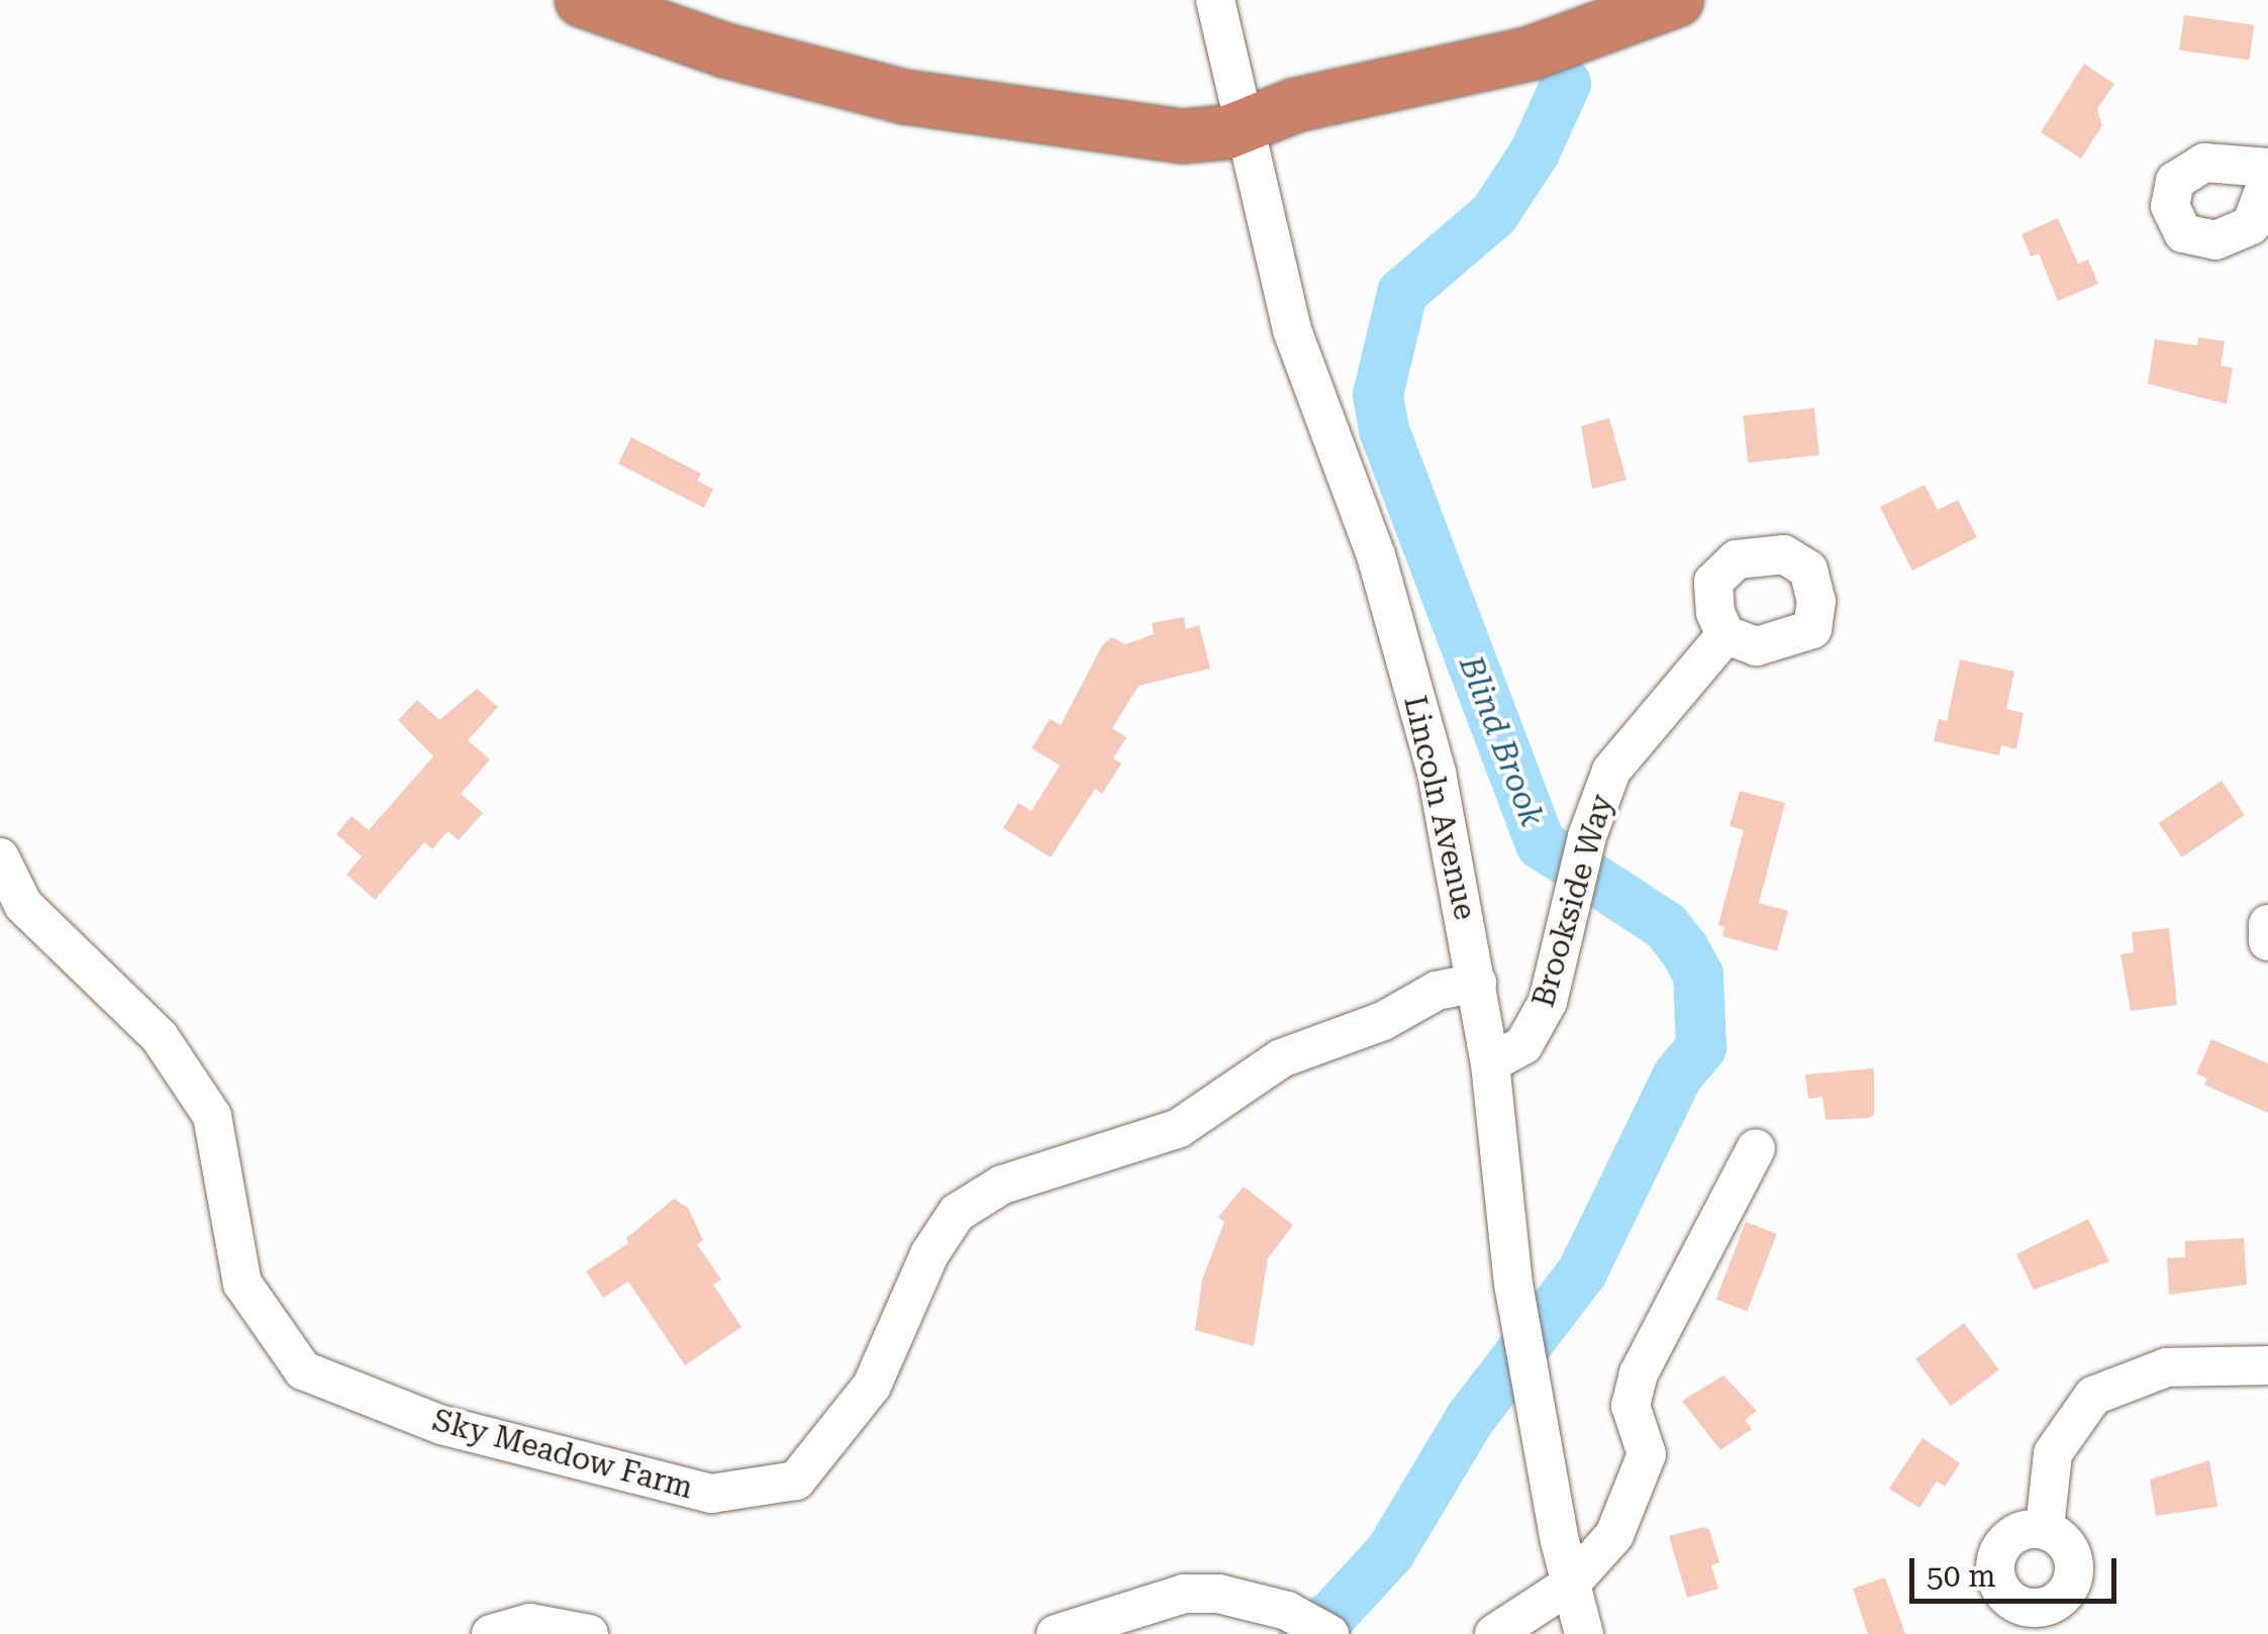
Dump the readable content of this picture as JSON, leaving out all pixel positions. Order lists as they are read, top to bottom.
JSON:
{
  "streets": {
    "street": ["Lincoln Avenue", "Brookside Way", "Sky Meadow Farm"]
  },
  "crossings": [
    ["Lincoln Avenue", "Brookside Way"],
    ["Lincoln Avenue", "Sky Meadow Farm"]
  ],
  "water": ["Blind Brook"],
  "scale_bar": "50 m"
}
